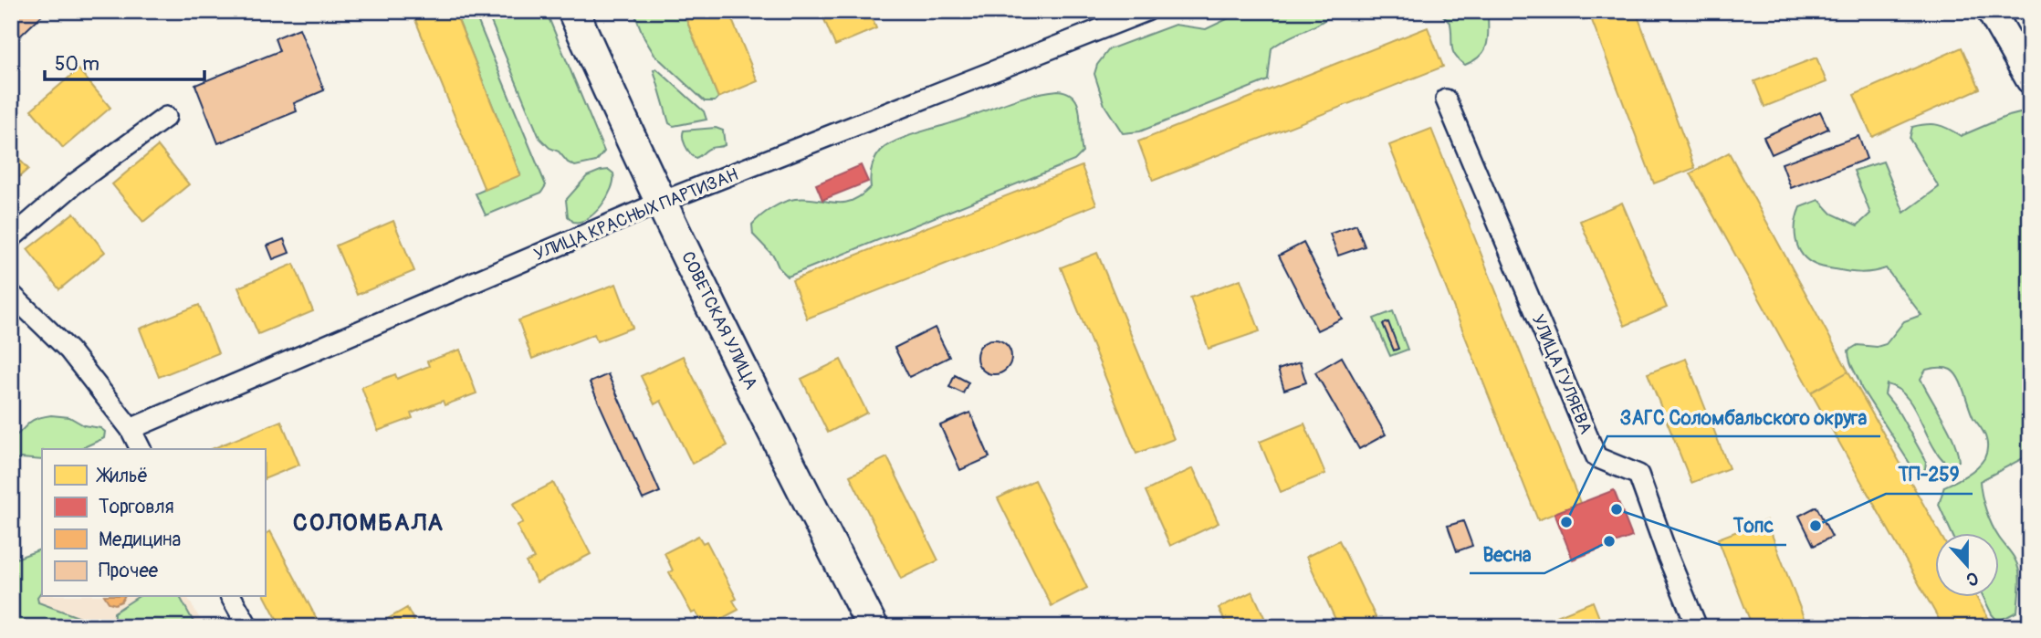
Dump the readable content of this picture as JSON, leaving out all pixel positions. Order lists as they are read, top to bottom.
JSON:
{
  "streets": {
    "main road": ["СОВЕТСКАЯ УЛИЦА"],
    "street": ["УЛИЦА КРАСНЫХ ПАРТИЗАН", "УЛИЦА ГУЛЯЕВА"]
  },
  "crossings": [
    ["УЛИЦА КРАСНЫХ ПАРТИЗАН", "СОВЕТСКАЯ УЛИЦА"]
  ],
  "districts": ["СОЛОМБАЛА"],
  "places": [
    "Топс",
    "ЗАГС Соломбальского округа",
    "ТП-259",
    "Весна"
  ],
  "legend": [
    "Жильё",
    "Торговля",
    "Медицина",
    "Прочее"
  ],
  "scale_bar": "50 m",
  "north": "bottom"
}
